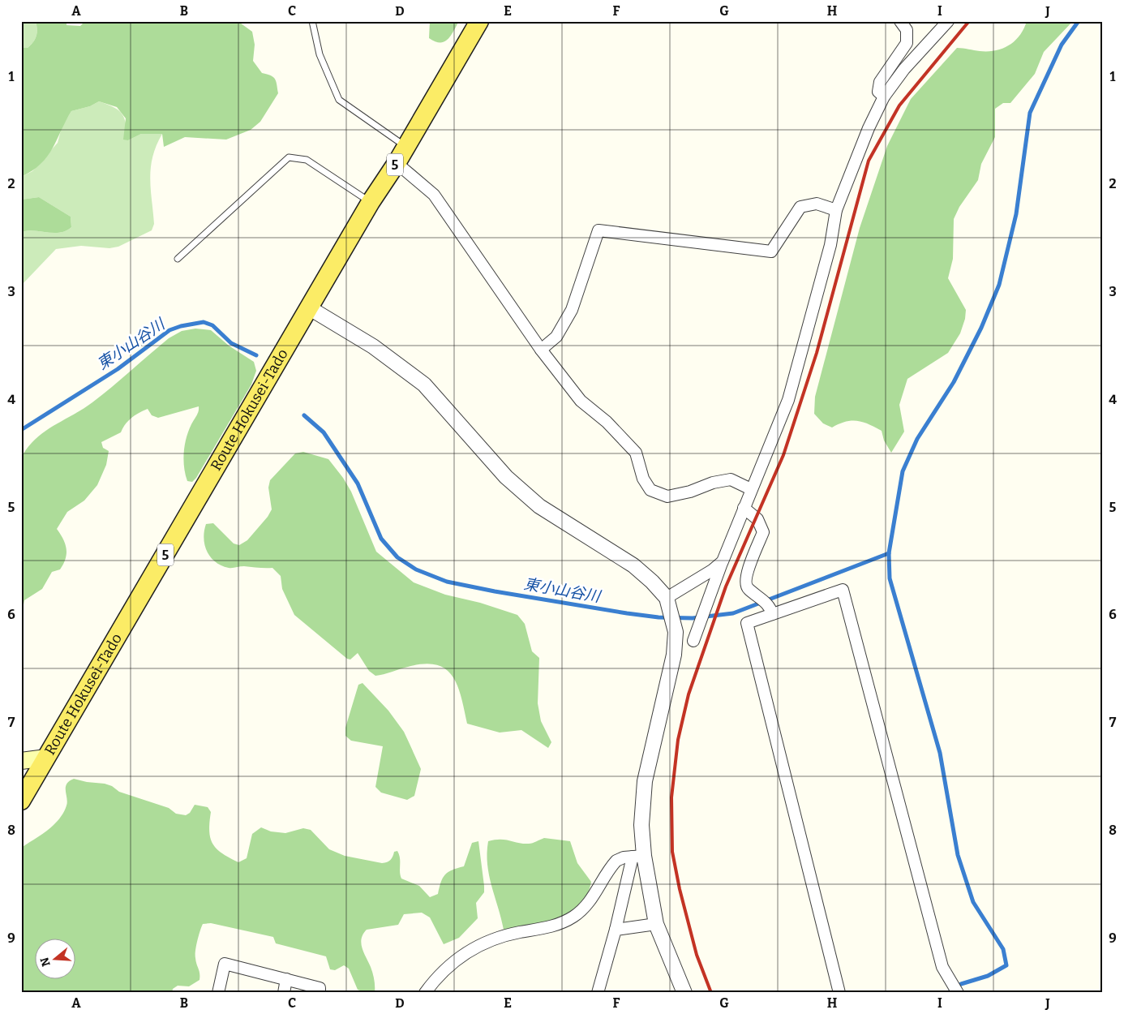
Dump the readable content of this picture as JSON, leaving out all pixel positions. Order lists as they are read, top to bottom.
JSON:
{
  "streets": {
    "main road": ["5", "Route Hokusei-Tado"]
  },
  "water": ["東小山谷川"],
  "north": "left",
  "grid": {
    "columns": [
      "A",
      "B",
      "C",
      "D",
      "E",
      "F",
      "G",
      "H",
      "I",
      "J"
    ],
    "rows": [
      "1",
      "2",
      "3",
      "4",
      "5",
      "6",
      "7",
      "8",
      "9"
    ]
  }
}
